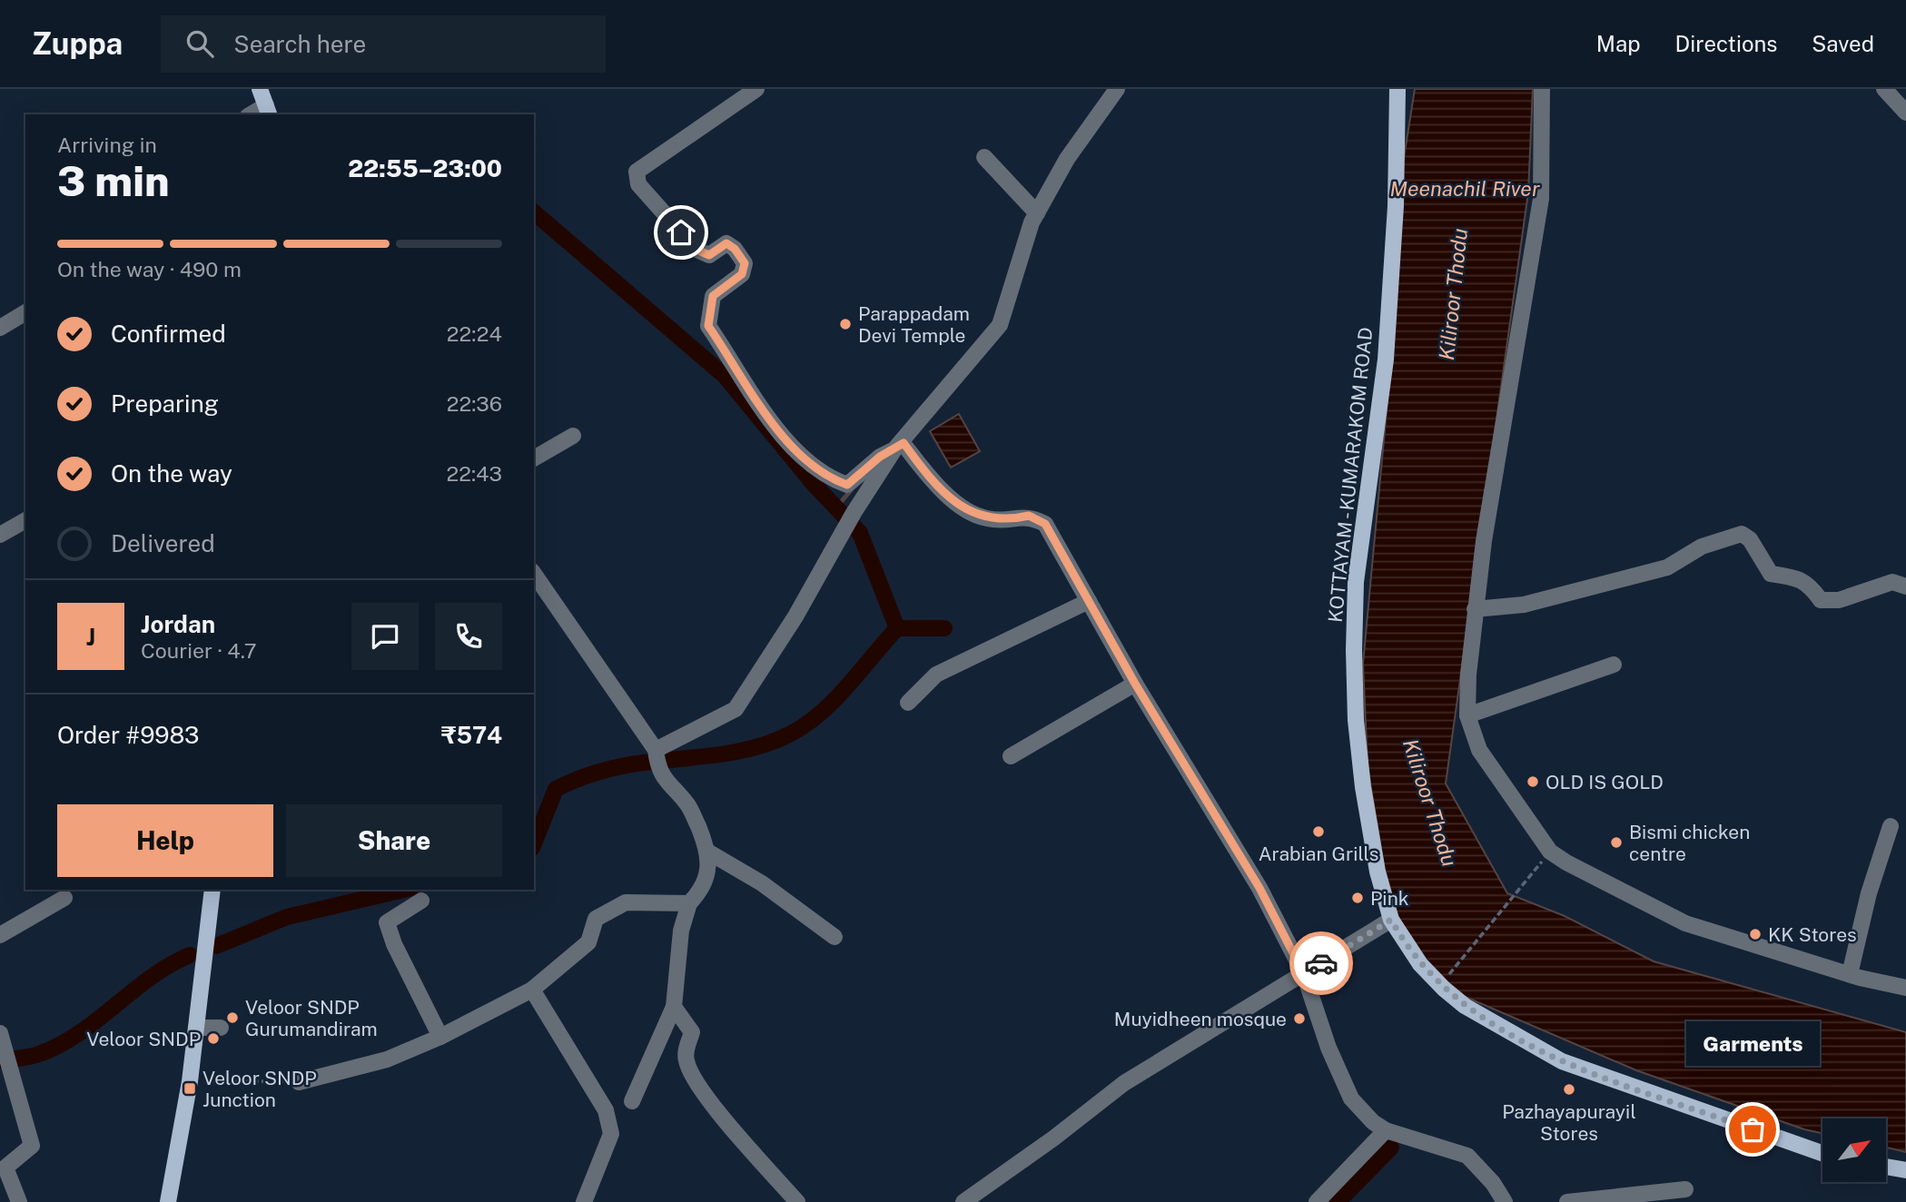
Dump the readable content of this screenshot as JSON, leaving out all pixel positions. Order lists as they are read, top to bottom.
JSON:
{
  "streets": {
    "main road": ["KOTTAYAM - KUMARAKOM ROAD"]
  },
  "water": ["Meenachil River", "Kiliroor Thodu"],
  "places": {
    "other": [
      "Parappadam Devi Temple",
      "OLD IS GOLD",
      "Arabian Grills",
      "Bismi chicken centre",
      "Pink",
      "KK Stores",
      "Veloor SNDP Gurumandiram",
      "Muyidheen mosque",
      "Veloor SNDP",
      "Pazhayapurayil Stores",
      "Garments"
    ],
    "transit": ["Veloor SNDP Junction"]
  },
  "north": "top right",
  "page": {
    "header": "Zuppa",
    "search": "Search here",
    "nav": ["Map", "Directions", "Saved"],
    "heading": ["3 min", "Arriving in", "22:55–23:00"],
    "panel": [
      "Jordan",
      "Courier · 4.7",
      "Order #9983",
      "₹574"
    ],
    "bar": "On the way · 490 m",
    "list": [
      ["Confirmed", "22:24"],
      ["Preparing", "22:36"],
      ["On the way", "22:43"],
      "Delivered"
    ],
    "round": "J",
    "buttons": ["Help", "Share"],
    "bubble": "Garments"
  }
}
